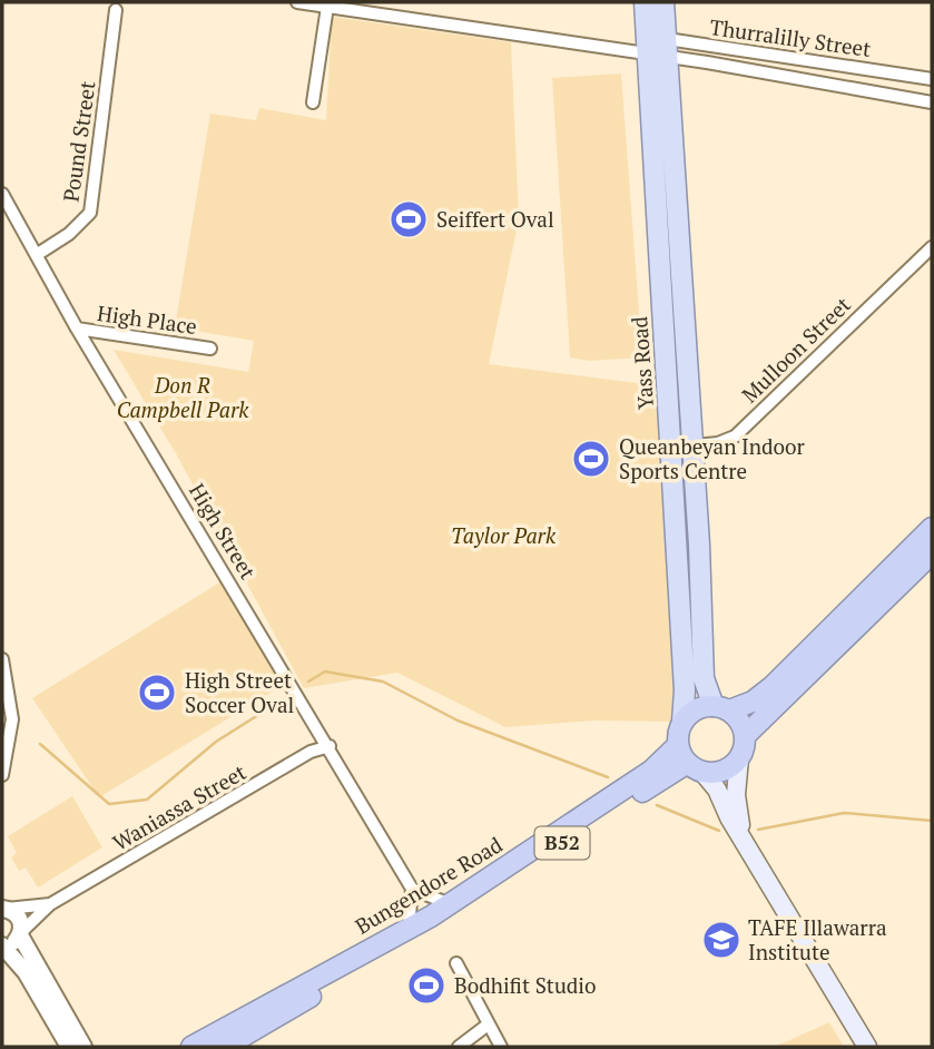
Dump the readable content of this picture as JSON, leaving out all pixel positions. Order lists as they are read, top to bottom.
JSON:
{
  "streets": {
    "highway": ["B52", "Bungendore Road"],
    "main road": ["Yass Road"],
    "street": [
      "Thurralilly Street",
      "Pound Street",
      "High Place",
      "Mulloon Street",
      "High Street",
      "Waniassa Street"
    ]
  },
  "crossings": [
    ["Thurralilly Street", "Yass Road"],
    ["Pound Street", "High Street"],
    ["High Place", "High Street"],
    ["Mulloon Street", "Yass Road"],
    ["Yass Road", "B52"],
    ["Yass Road", "Bungendore Road"],
    ["High Street", "Waniassa Street"],
    ["B52", "Bungendore Road"]
  ],
  "parks": ["Don R Campbell Park", "Taylor Park"],
  "places": {
    "sports": [
      "Seiffert Oval",
      "Queanbeyan Indoor Sports Centre",
      "High Street Soccer Oval",
      "Bodhifit Studio"
    ],
    "school or university": ["TAFE Illawarra Institute"]
  }
}
